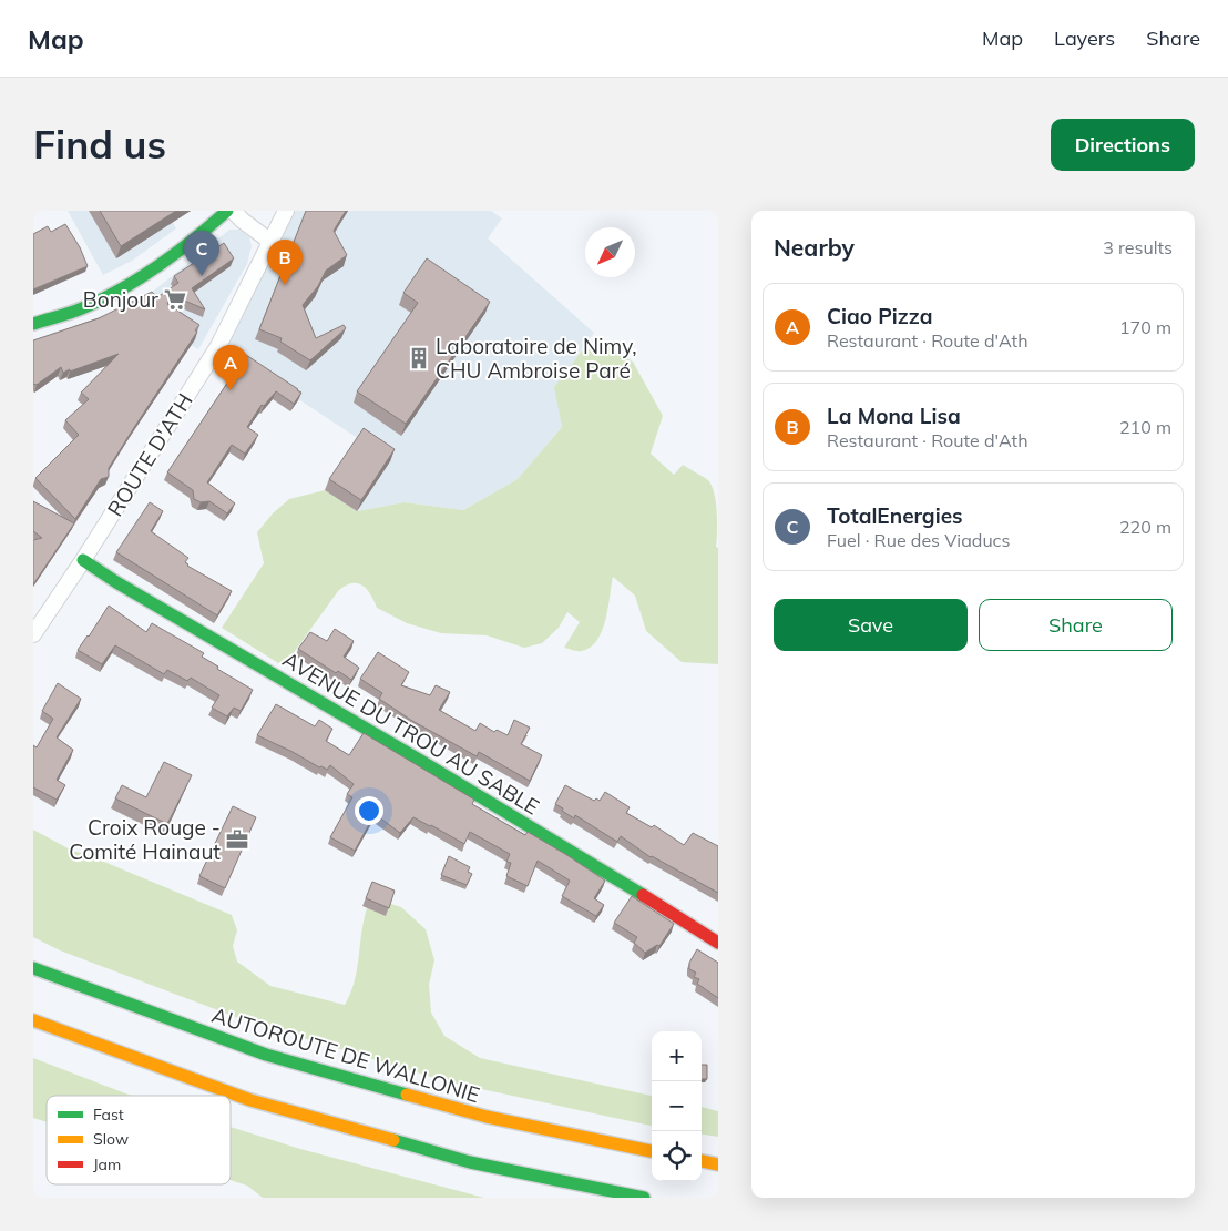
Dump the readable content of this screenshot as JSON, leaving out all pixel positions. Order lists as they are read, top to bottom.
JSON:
{
  "streets": {
    "main road": ["AVENUE DU TROU AU SABLE", "AUTOROUTE DE WALLONIE"],
    "street": ["ROUTE D'ATH"]
  },
  "crossings": [
    ["ROUTE D'ATH", "AVENUE DU TROU AU SABLE"]
  ],
  "places": {
    "supermarket": ["Bonjour"],
    "building": ["Laboratoire de Nimy, CHU Ambroise Paré"],
    "office": ["Croix Rouge - Comité Hainaut"]
  },
  "legend": ["Fast", "Slow", "Jam"],
  "north": "bottom left",
  "page": {
    "header": "Map",
    "nav": ["Map", "Layers", "Share"],
    "buttons": [
      "Directions",
      ["Save", "Share"]
    ],
    "title": "Find us",
    "heading": ["Nearby", "3 results"],
    "pins": ["C", "B", "A"],
    "list": [
      {
        "mark": "A",
        "name": "Ciao Pizza",
        "note": "Restaurant · Route d'Ath",
        "value": "170 m"
      },
      {
        "mark": "B",
        "name": "La Mona Lisa",
        "note": "Restaurant · Route d'Ath",
        "value": "210 m"
      },
      {
        "mark": "C",
        "name": "TotalEnergies",
        "note": "Fuel · Rue des Viaducs",
        "value": "220 m"
      }
    ],
    "map_buttons": ["+", "−"]
  }
}
